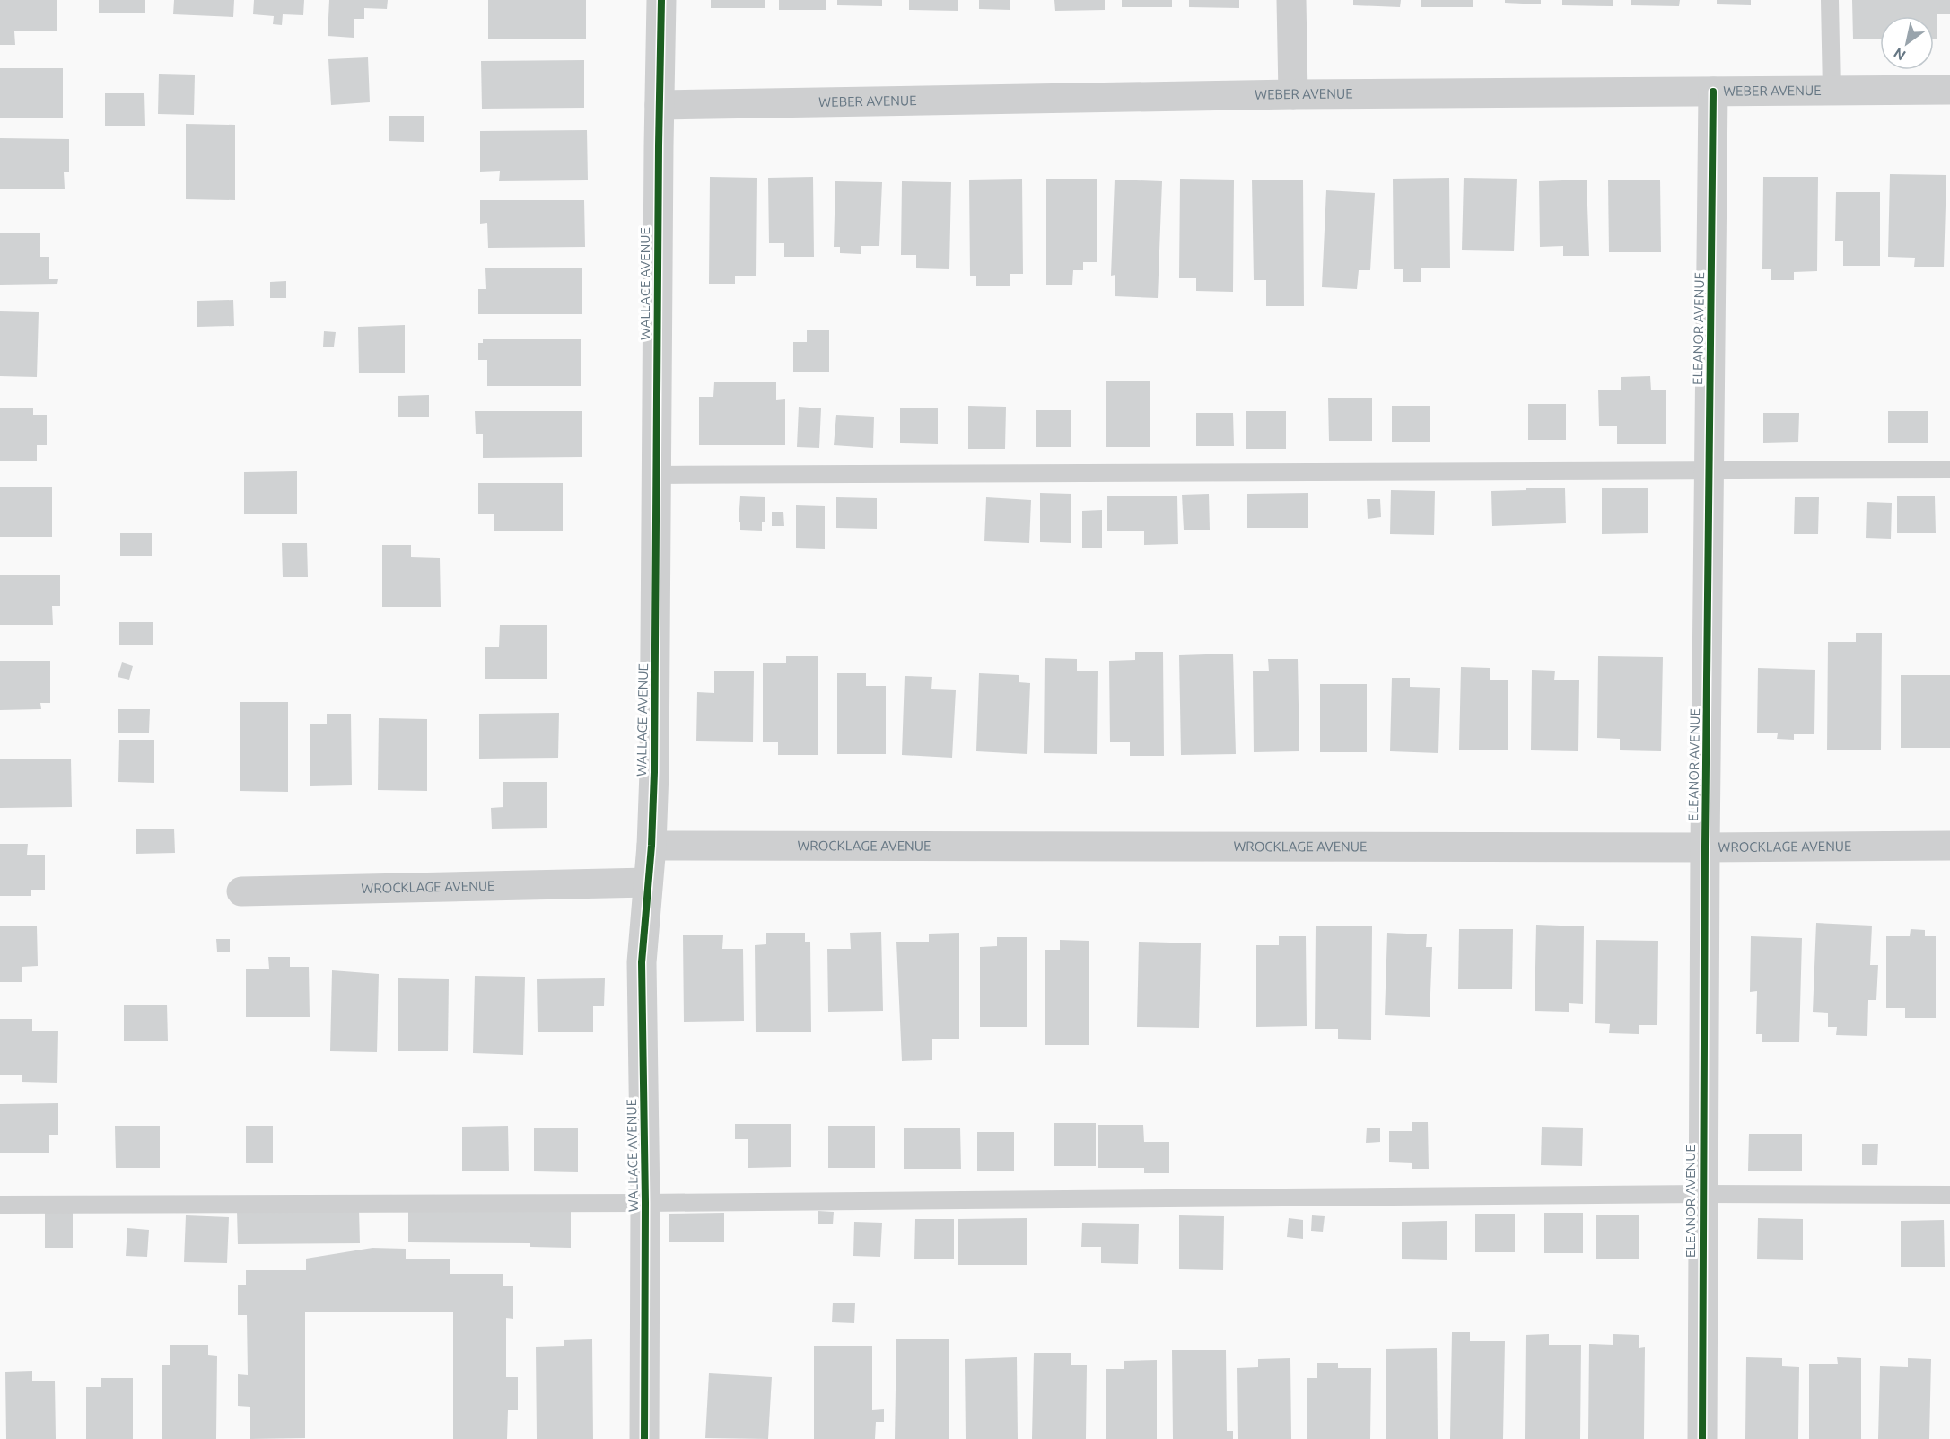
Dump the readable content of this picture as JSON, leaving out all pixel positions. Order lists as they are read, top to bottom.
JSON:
{
  "streets": {
    "street": [
      "WEBER AVENUE",
      "WALLACE AVENUE",
      "ELEANOR AVENUE",
      "WROCKLAGE AVENUE"
    ]
  },
  "crossings": [
    ["WEBER AVENUE", "WALLACE AVENUE"],
    ["WEBER AVENUE", "ELEANOR AVENUE"],
    ["WALLACE AVENUE", "WROCKLAGE AVENUE"],
    ["ELEANOR AVENUE", "WROCKLAGE AVENUE"]
  ],
  "north": "bottom left"
}
